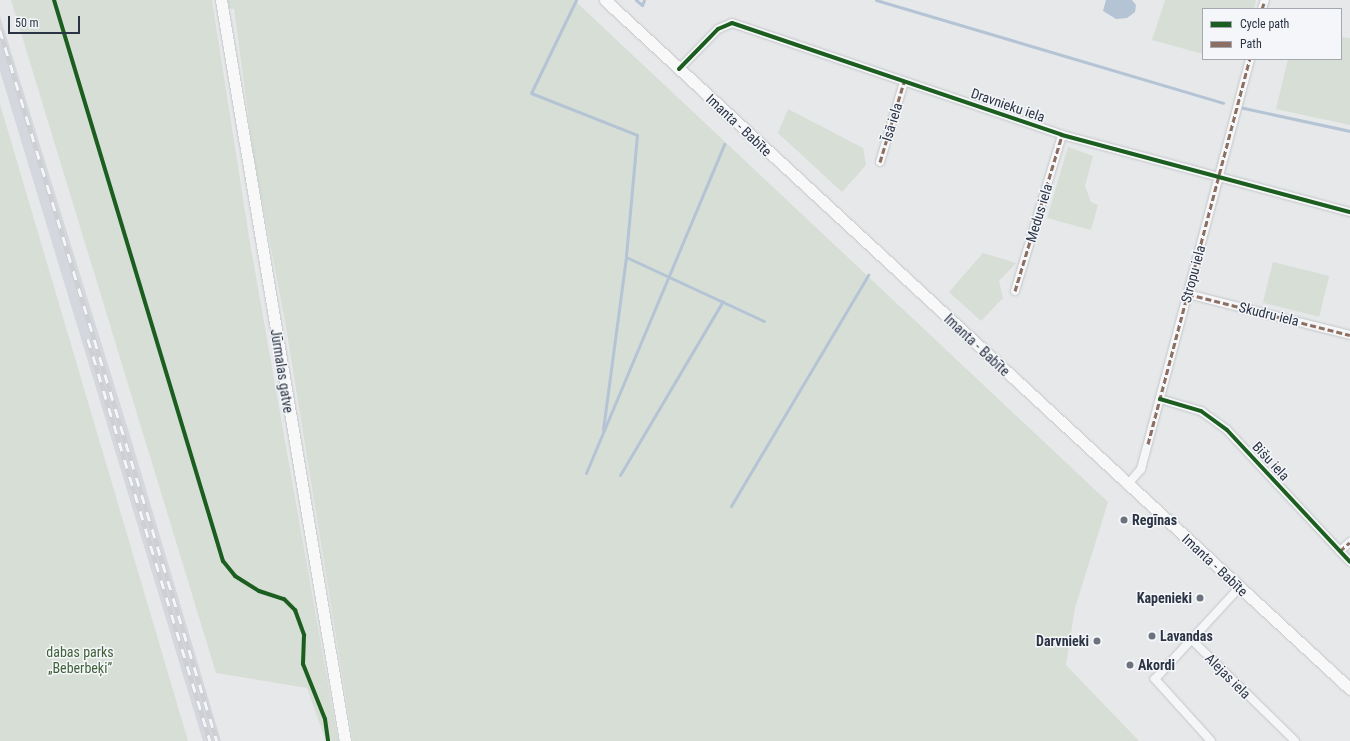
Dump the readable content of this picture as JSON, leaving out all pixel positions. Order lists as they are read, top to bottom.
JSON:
{
  "streets": {
    "main road": ["Imanta - Babīte", "Jūrmalas gatve"],
    "street": [
      "Dravnieku iela",
      "Īsā iela",
      "Medus iela",
      "Stropu iela",
      "Skudru iela",
      "Bišu iela",
      "Alejas iela"
    ]
  },
  "crossings": [
    ["Dravnieku iela", "Īsā iela"],
    ["Dravnieku iela", "Imanta - Babīte"],
    ["Dravnieku iela", "Medus iela"],
    ["Dravnieku iela", "Stropu iela"],
    ["Imanta - Babīte", "Stropu iela"],
    ["Stropu iela", "Skudru iela"],
    ["Stropu iela", "Bišu iela"]
  ],
  "parks": ["dabas parks „Beberbeķi”"],
  "places": [
    "Regīnas",
    "Kapenieki",
    "Lavandas",
    "Darvnieki",
    "Akordi"
  ],
  "legend": ["Cycle path", "Path"],
  "scale_bar": "50 m"
}
